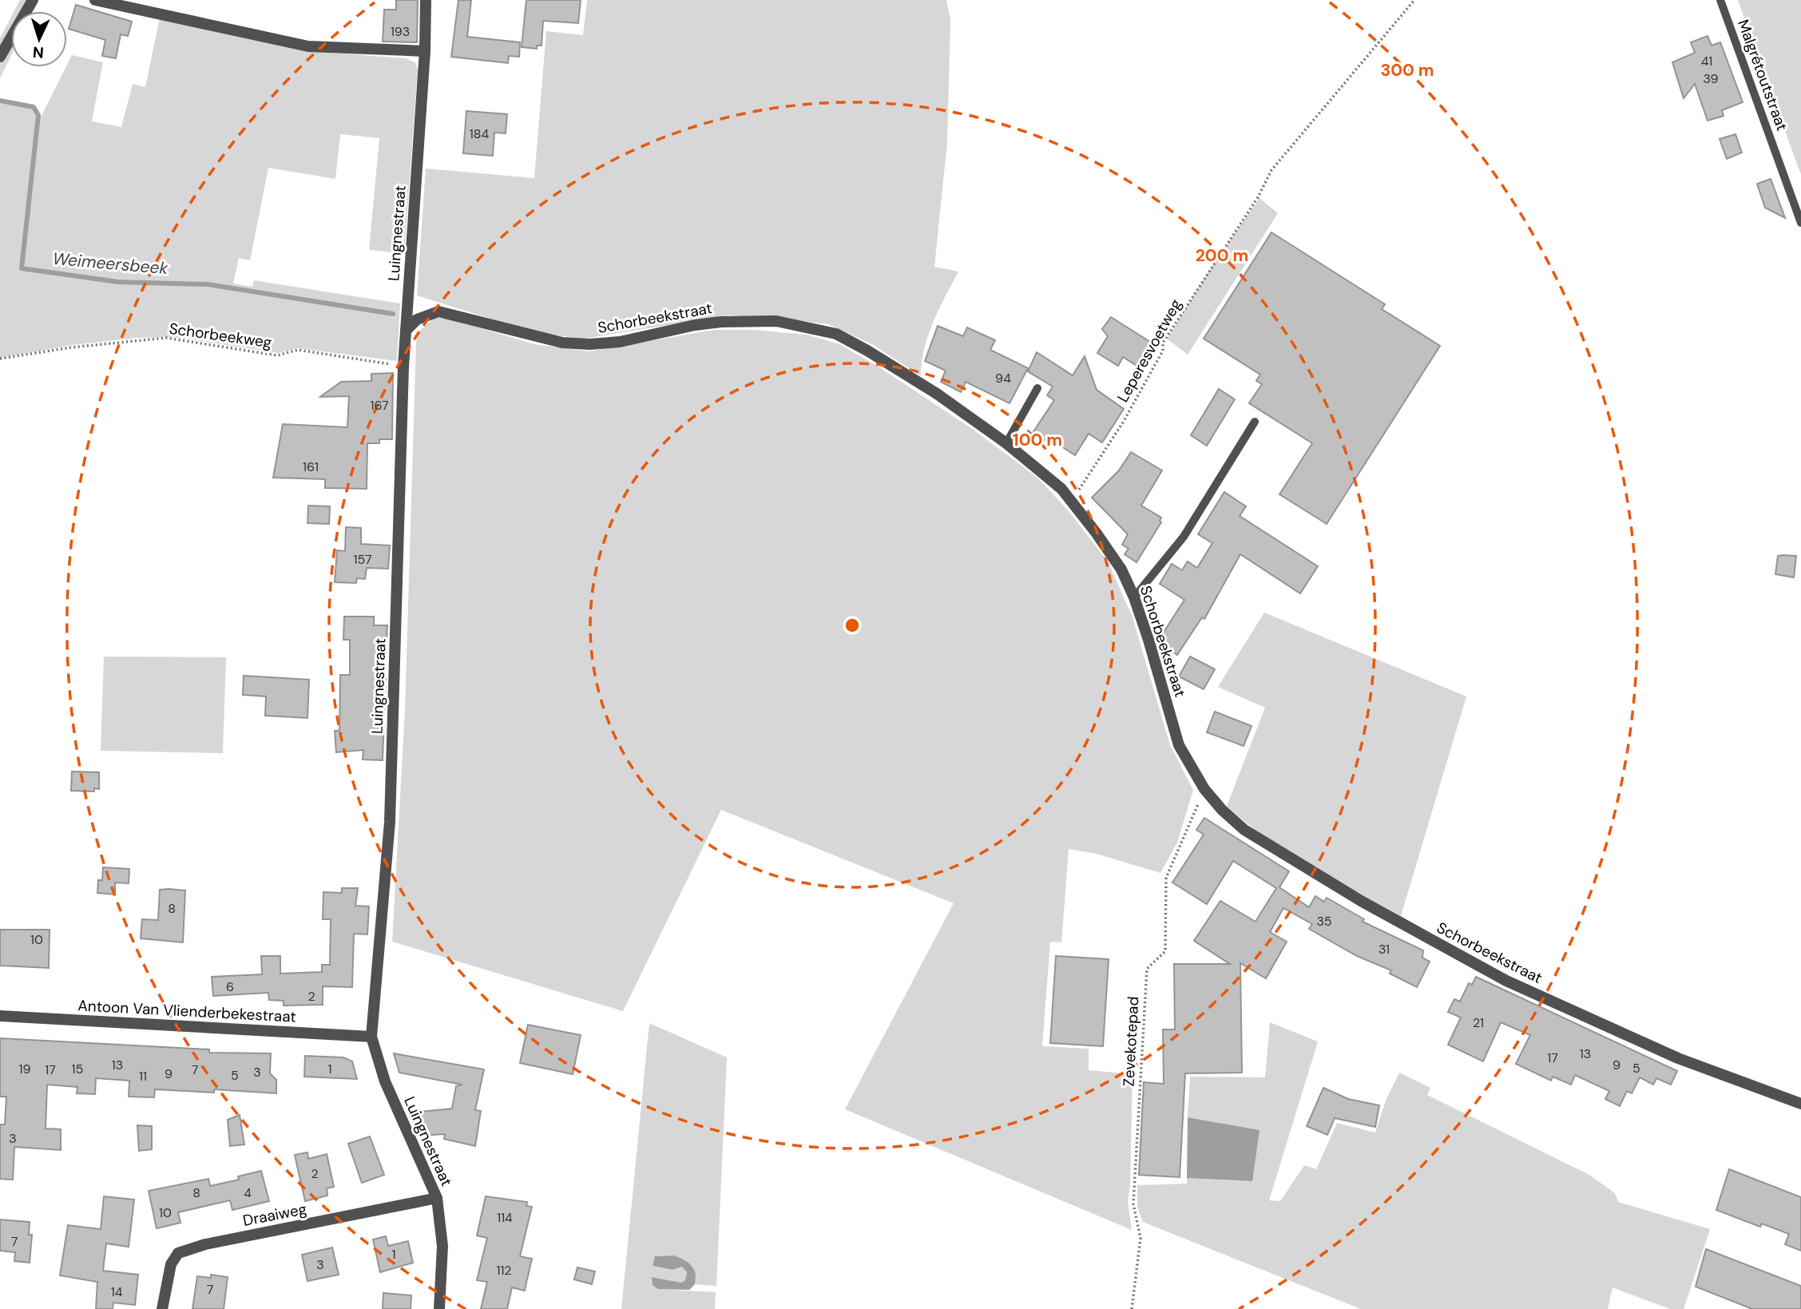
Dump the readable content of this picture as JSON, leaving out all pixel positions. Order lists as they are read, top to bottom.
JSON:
{
  "streets": {
    "street": [
      "Luingnestraat",
      "Schorbeekstraat",
      "Antoon Van Vlienderbekestraat",
      "Draaiweg"
    ],
    "lane": ["Malgrétoutstraat"],
    "path": ["Schorbeekweg", "Leperesvoetweg", "Zevekotepad"]
  },
  "crossings": [
    ["Luingnestraat", "Schorbeekstraat"],
    ["Luingnestraat", "Schorbeekweg"],
    ["Luingnestraat", "Antoon Van Vlienderbekestraat"],
    ["Luingnestraat", "Draaiweg"],
    ["Schorbeekstraat", "Leperesvoetweg"],
    ["Schorbeekstraat", "Zevekotepad"]
  ],
  "water": ["Weimeersbeek"],
  "house_numbers": [
    "193",
    "41",
    "39",
    "184",
    "94",
    "167",
    "161",
    "157",
    "8",
    "35",
    "10",
    "31",
    "6",
    "2",
    "21",
    "13",
    "17",
    "13",
    "9",
    "5",
    "19",
    "15",
    "1",
    "17",
    "7",
    "3",
    "9",
    "5",
    "11",
    "3",
    "2",
    "8",
    "4",
    "10",
    "114",
    "7",
    "1",
    "3",
    "112",
    "7",
    "14"
  ],
  "north": "bottom",
  "rings": ["300 m", "200 m", "100 m"]
}
